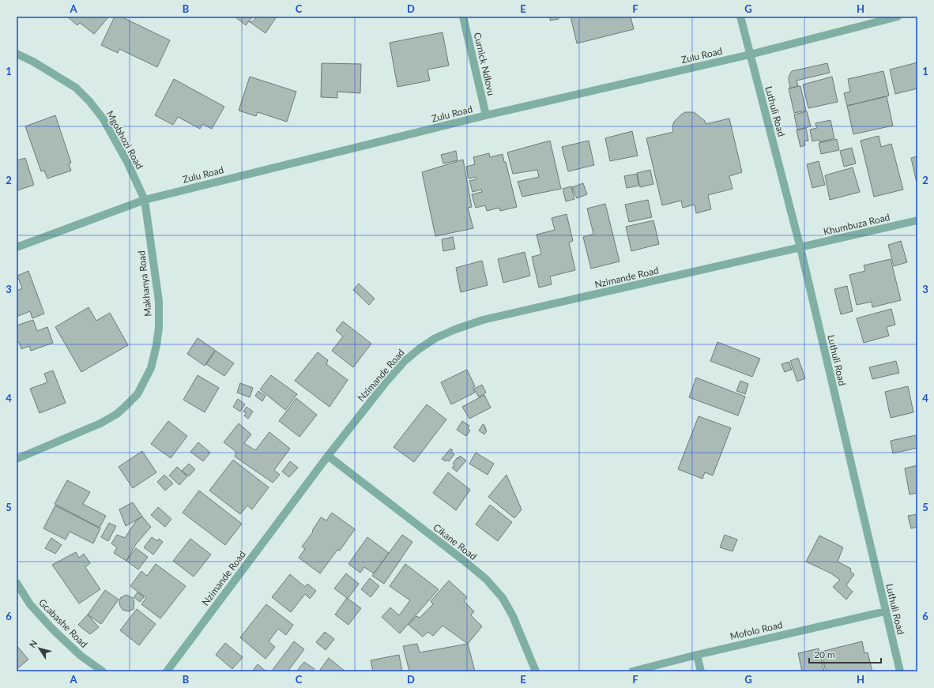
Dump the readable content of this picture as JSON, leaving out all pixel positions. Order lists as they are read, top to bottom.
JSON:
{
  "streets": {
    "street": [
      "Zulu Road",
      "Curnick Ndlovu",
      "Luthuli Road",
      "Mgobhozi Road",
      "Khumbuza Road",
      "Nzimande Road",
      "Makhanya Road",
      "Cikane Road",
      "Gcabashe Road",
      "Mofolo Road"
    ]
  },
  "crossings": [
    ["Zulu Road", "Curnick Ndlovu"],
    ["Zulu Road", "Luthuli Road"],
    ["Zulu Road", "Mgobhozi Road"],
    ["Zulu Road", "Makhanya Road"],
    ["Luthuli Road", "Khumbuza Road"],
    ["Luthuli Road", "Nzimande Road"],
    ["Luthuli Road", "Mofolo Road"],
    ["Mgobhozi Road", "Makhanya Road"],
    ["Khumbuza Road", "Nzimande Road"],
    ["Nzimande Road", "Cikane Road"]
  ],
  "scale_bar": "20 m",
  "north": "top left",
  "grid": {
    "columns": [
      "A",
      "B",
      "C",
      "D",
      "E",
      "F",
      "G",
      "H"
    ],
    "rows": [
      "1",
      "2",
      "3",
      "4",
      "5",
      "6"
    ]
  }
}
